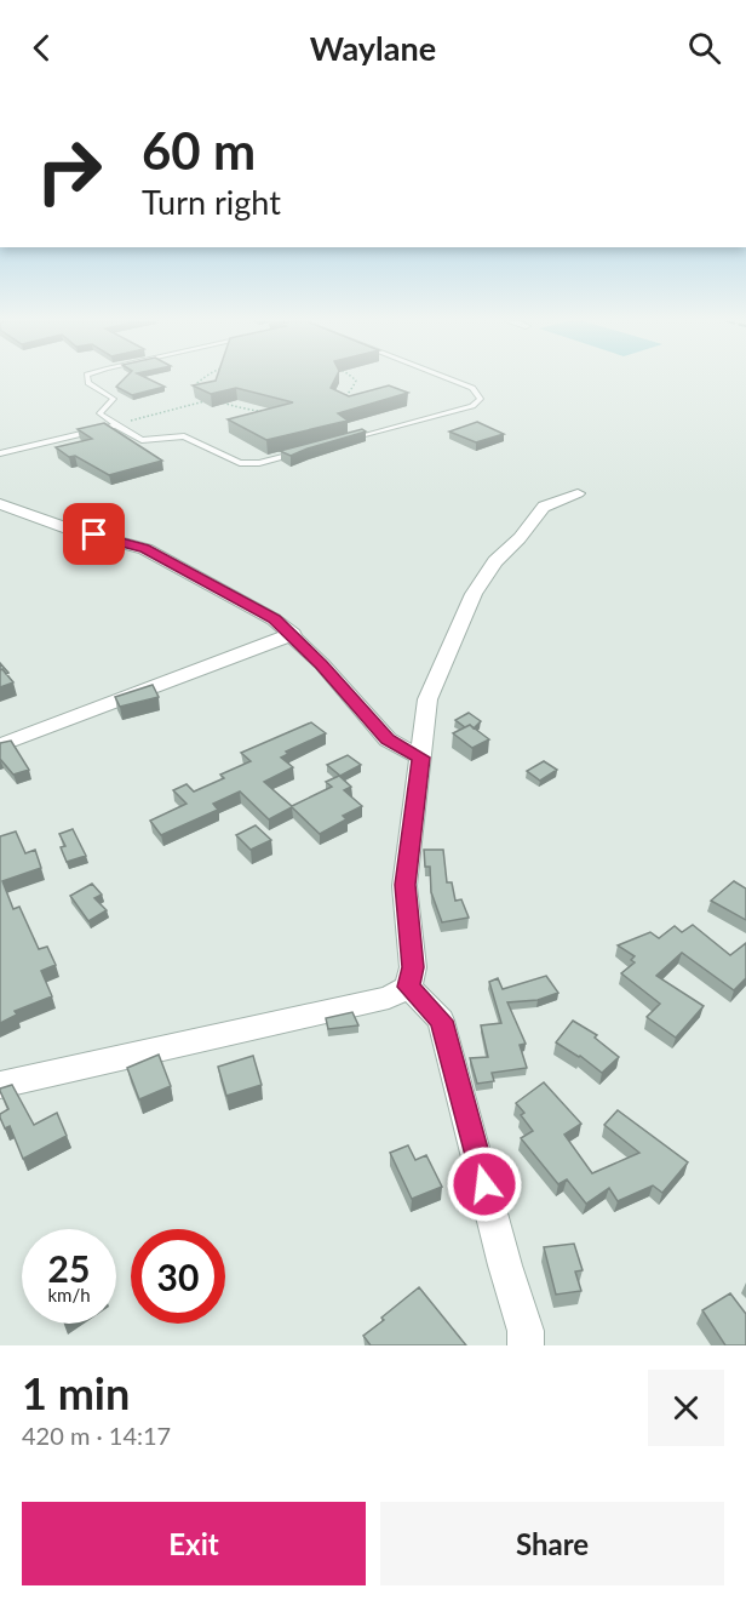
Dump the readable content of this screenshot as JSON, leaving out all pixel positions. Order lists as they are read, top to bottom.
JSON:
{
  "page": {
    "header": "Waylane",
    "turn": ["60 m", "Turn right"],
    "speed": "25 km/h",
    "limit": "30",
    "heading": ["1 min", "420 m · 14:17"],
    "buttons": ["Exit", "Share"]
  }
}
